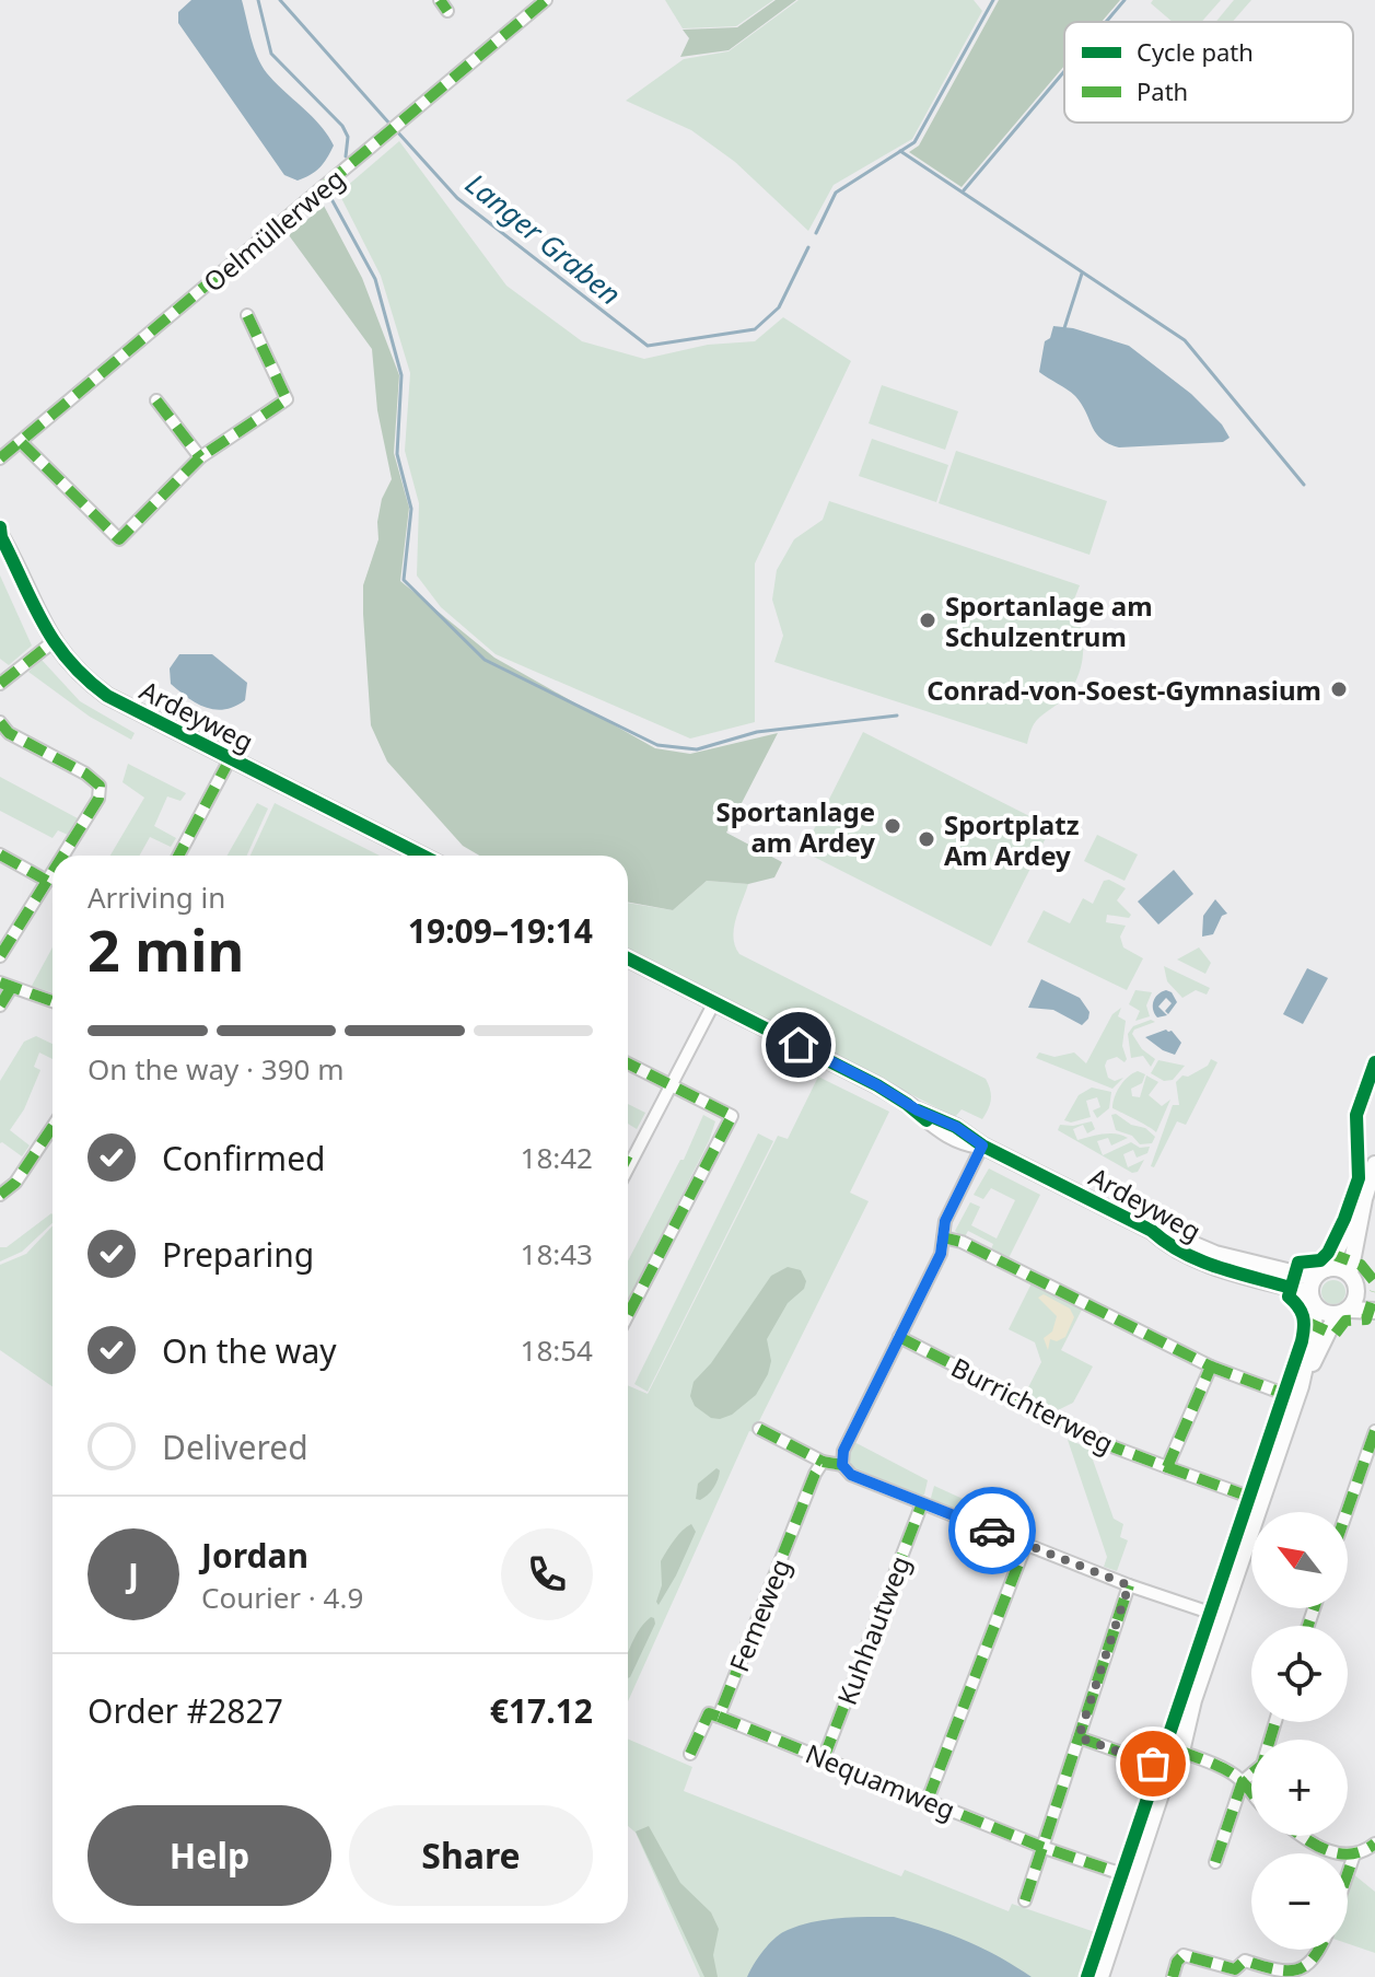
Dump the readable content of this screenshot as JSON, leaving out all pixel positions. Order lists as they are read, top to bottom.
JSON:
{
  "streets": {
    "main road": ["Ardeyweg"],
    "street": [
      "Oelmüllerweg",
      "Burrichterweg",
      "Femeweg",
      "Kuhhautweg",
      "Nequamweg"
    ]
  },
  "crossings": [
    ["Femeweg", "Nequamweg"],
    ["Kuhhautweg", "Nequamweg"]
  ],
  "water": ["Langer Graben"],
  "places": [
    "Sportanlage am Schulzentrum",
    "Conrad-von-Soest-Gymnasium",
    "Sportanlage am Ardey",
    "Sportplatz Am Ardey"
  ],
  "legend": ["Cycle path", "Path"],
  "north": "top left",
  "page": {
    "heading": ["2 min", "Arriving in", "19:09–19:14"],
    "panel": [
      "Jordan",
      "Courier · 4.9",
      "Order #2827",
      "€17.12"
    ],
    "bar": "On the way · 390 m",
    "list": [
      ["Confirmed", "18:42"],
      ["Preparing", "18:43"],
      ["On the way", "18:54"],
      "Delivered"
    ],
    "map_buttons": ["+", "−"],
    "round": "J",
    "buttons": ["Help", "Share"]
  }
}
